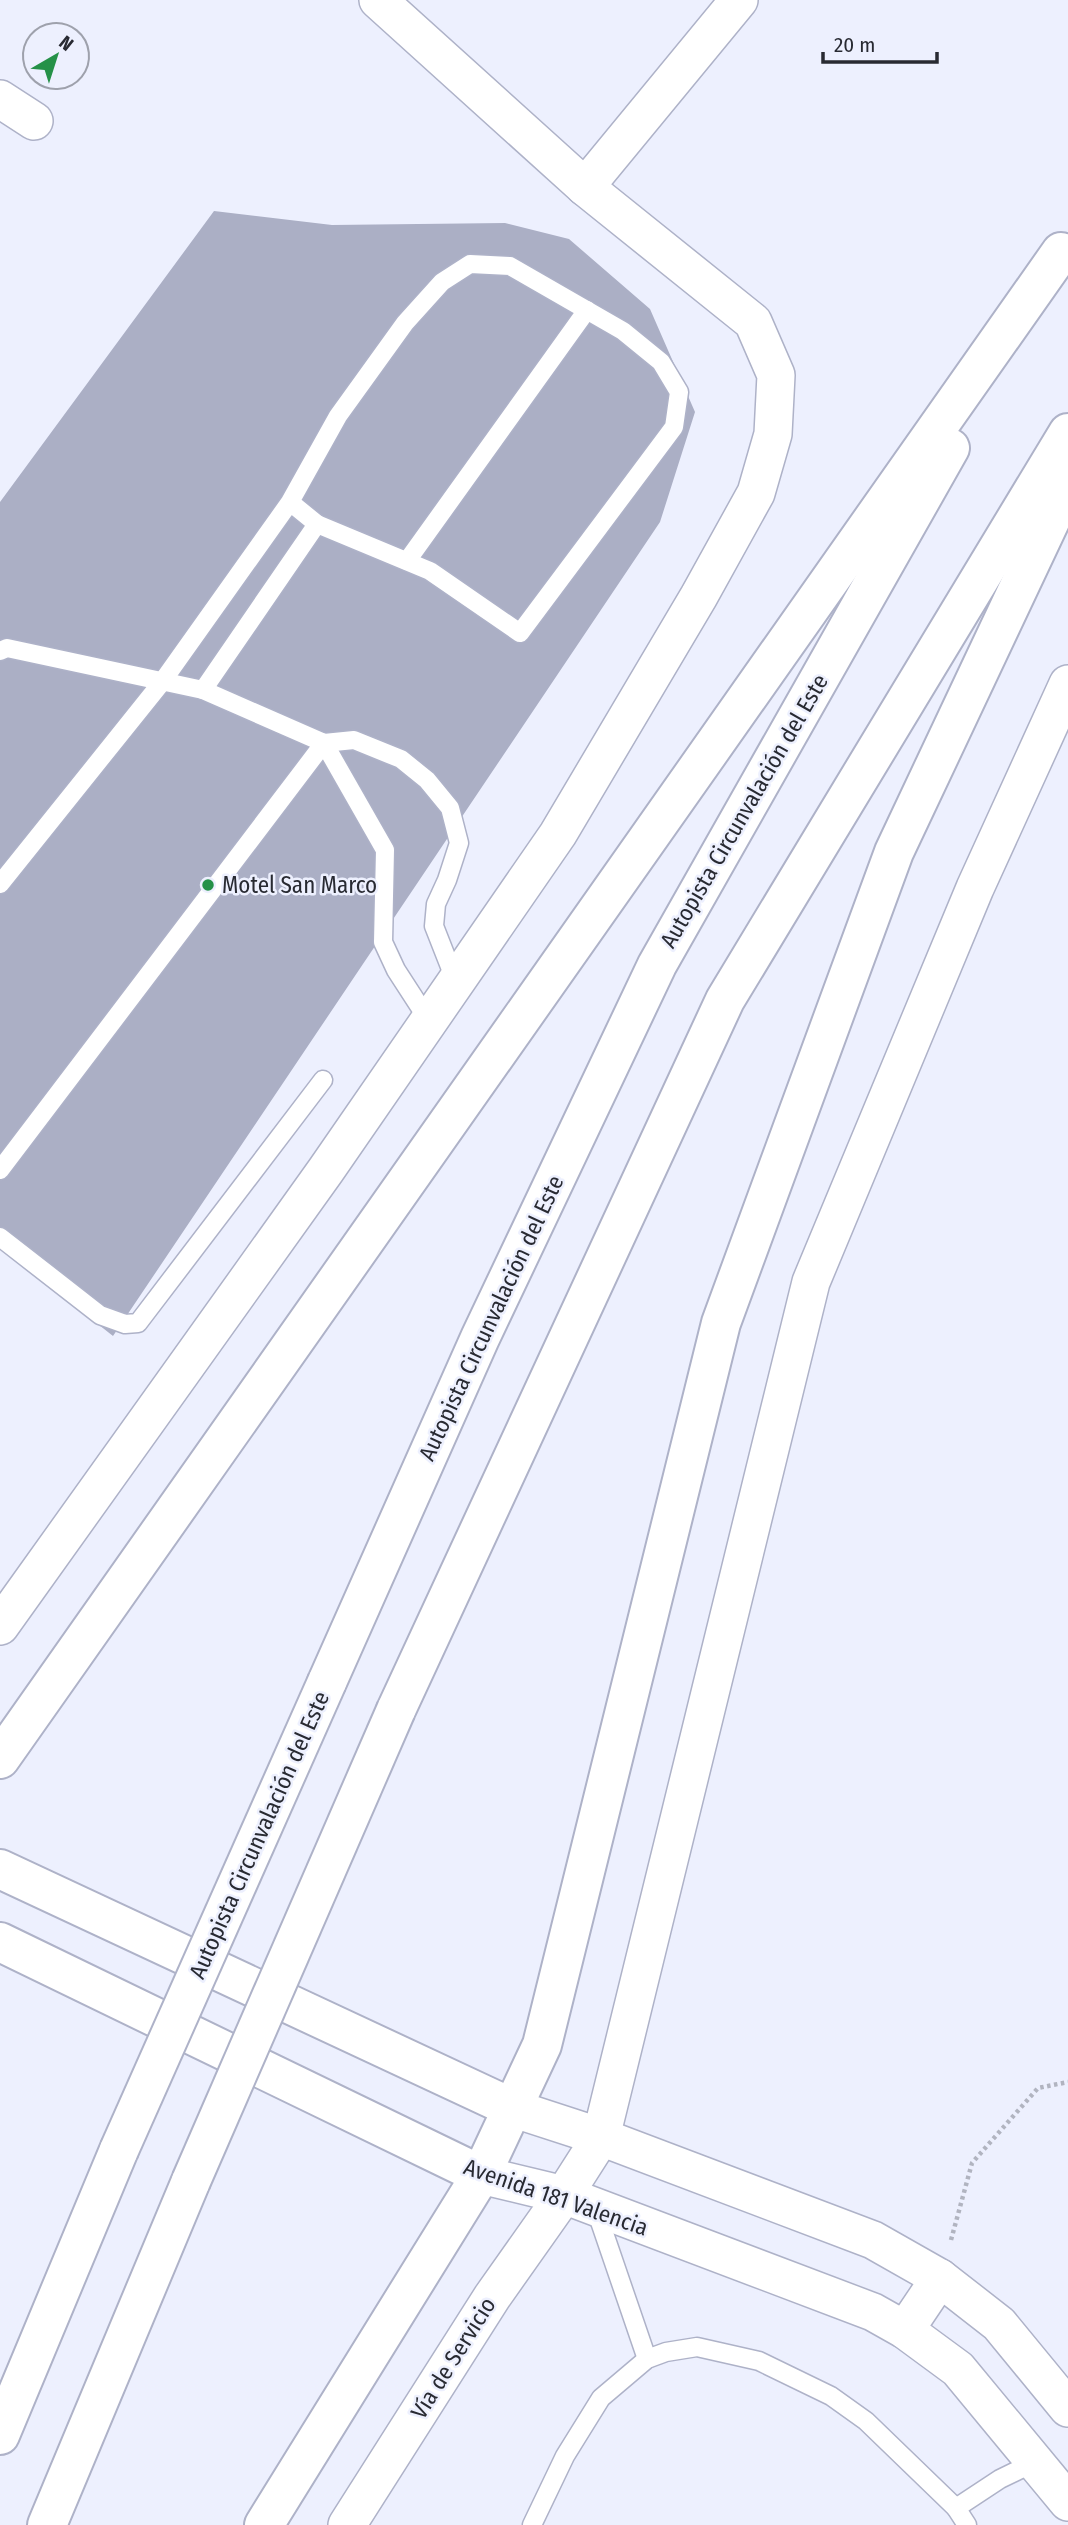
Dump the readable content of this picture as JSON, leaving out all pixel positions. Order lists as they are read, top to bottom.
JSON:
{
  "streets": {
    "main road": ["Autopista Circunvalación del Este", "Avenida 181 Valencia"],
    "street": ["Vía de Servicio"]
  },
  "crossings": [
    ["Avenida 181 Valencia", "Vía de Servicio"]
  ],
  "places": ["Motel San Marco"],
  "scale_bar": "20 m",
  "north": "top right"
}
